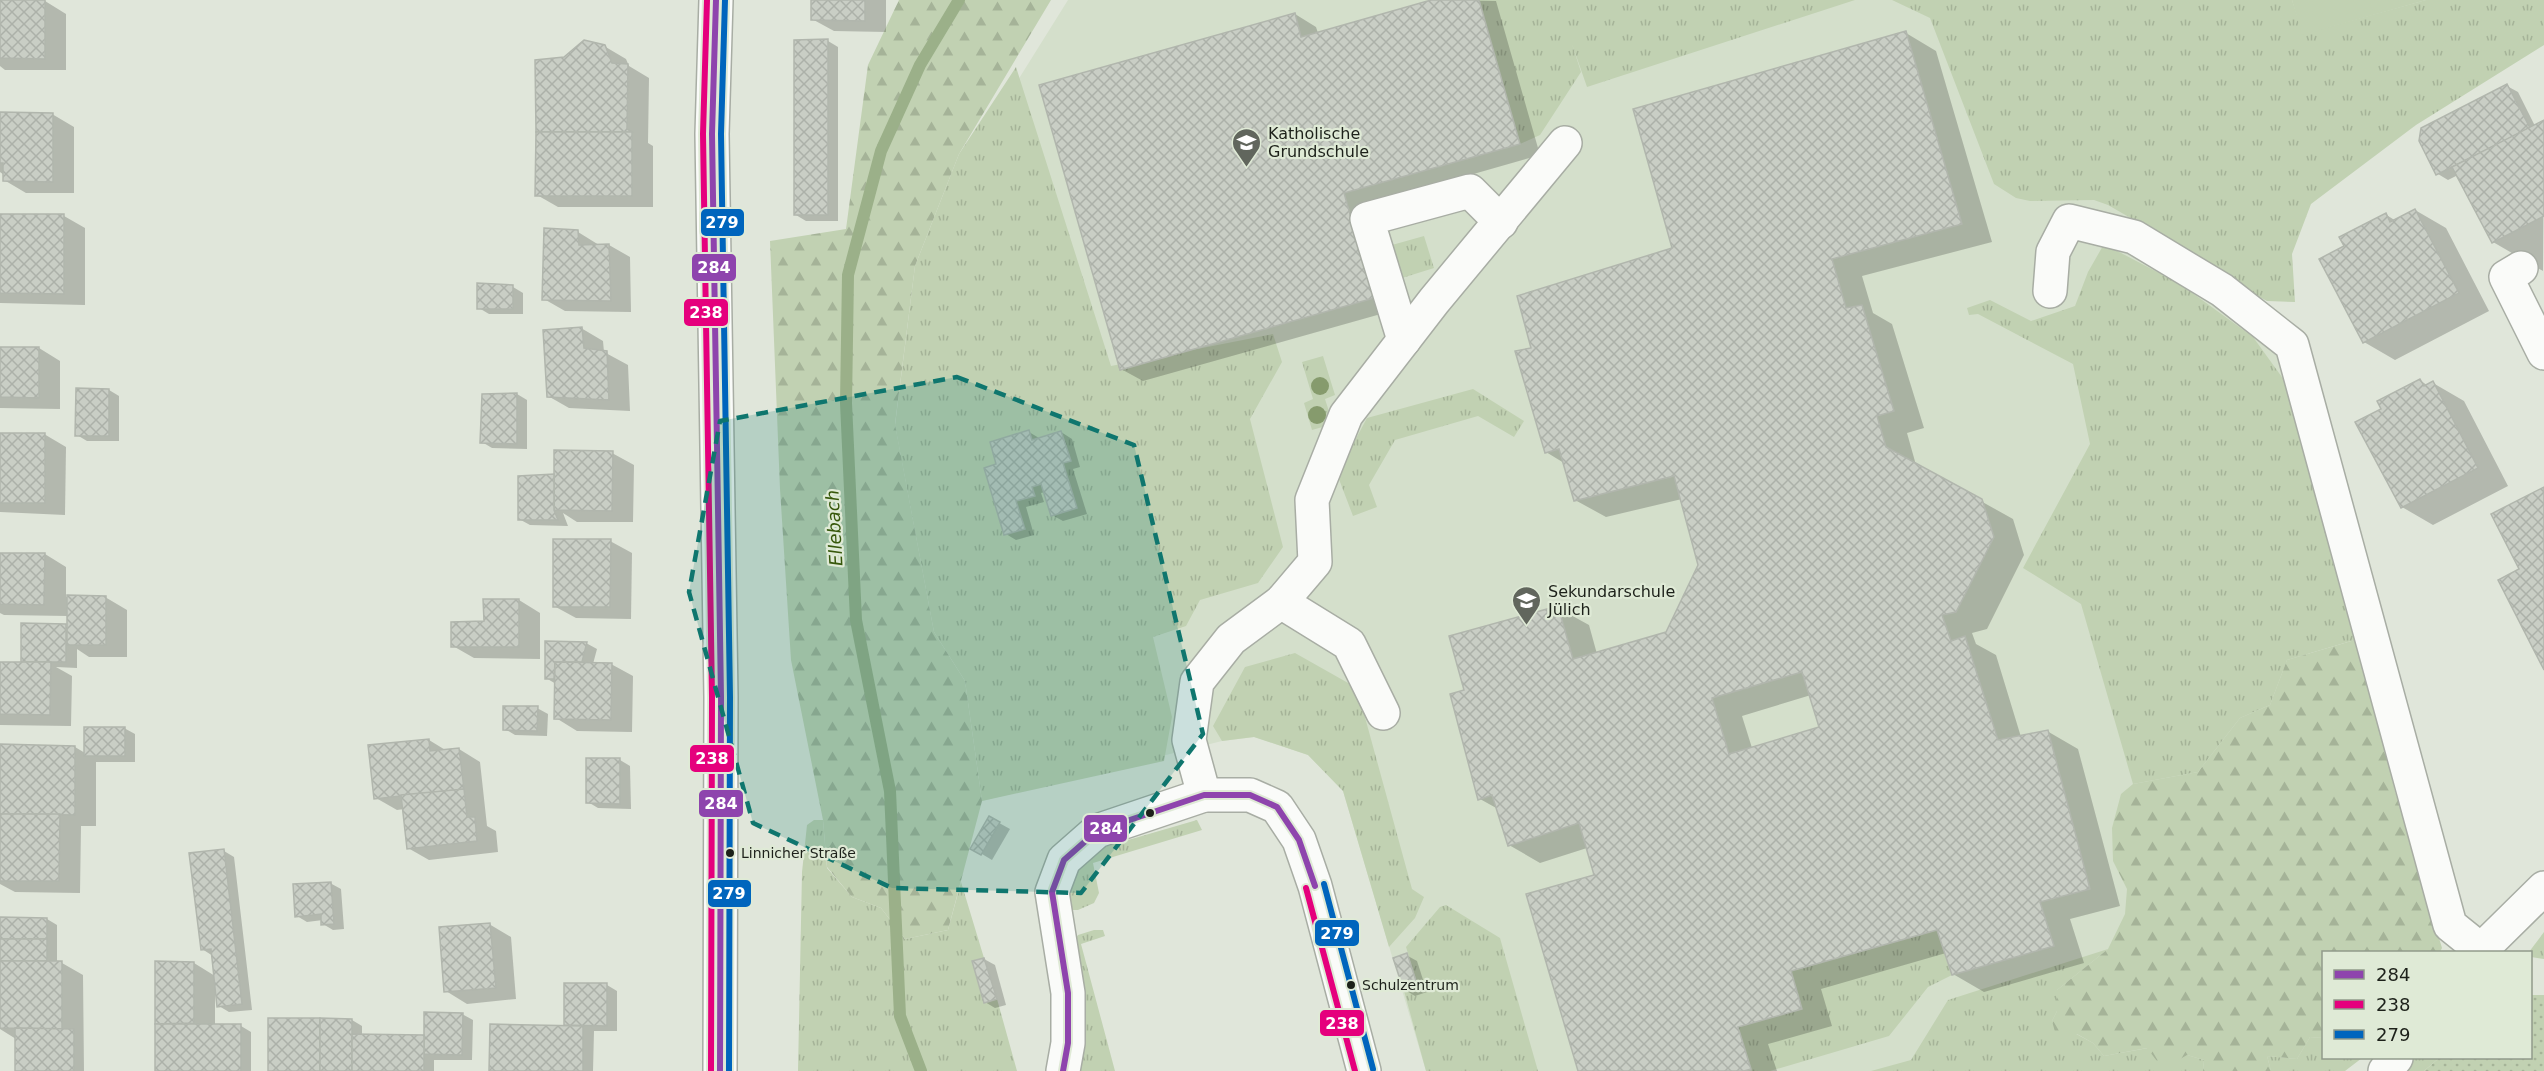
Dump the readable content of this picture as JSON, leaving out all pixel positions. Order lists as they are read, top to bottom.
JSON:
{
  "water": ["Ellebach"],
  "places": {
    "school or university": ["Katholische Grundschule", "Sekundarschule Jülich"],
    "other": ["Linnicher Straße", "Schulzentrum"]
  },
  "lines": ["transit line 284", "transit line 238", "transit line 279"],
  "legend": ["284", "238", "279"]
}
